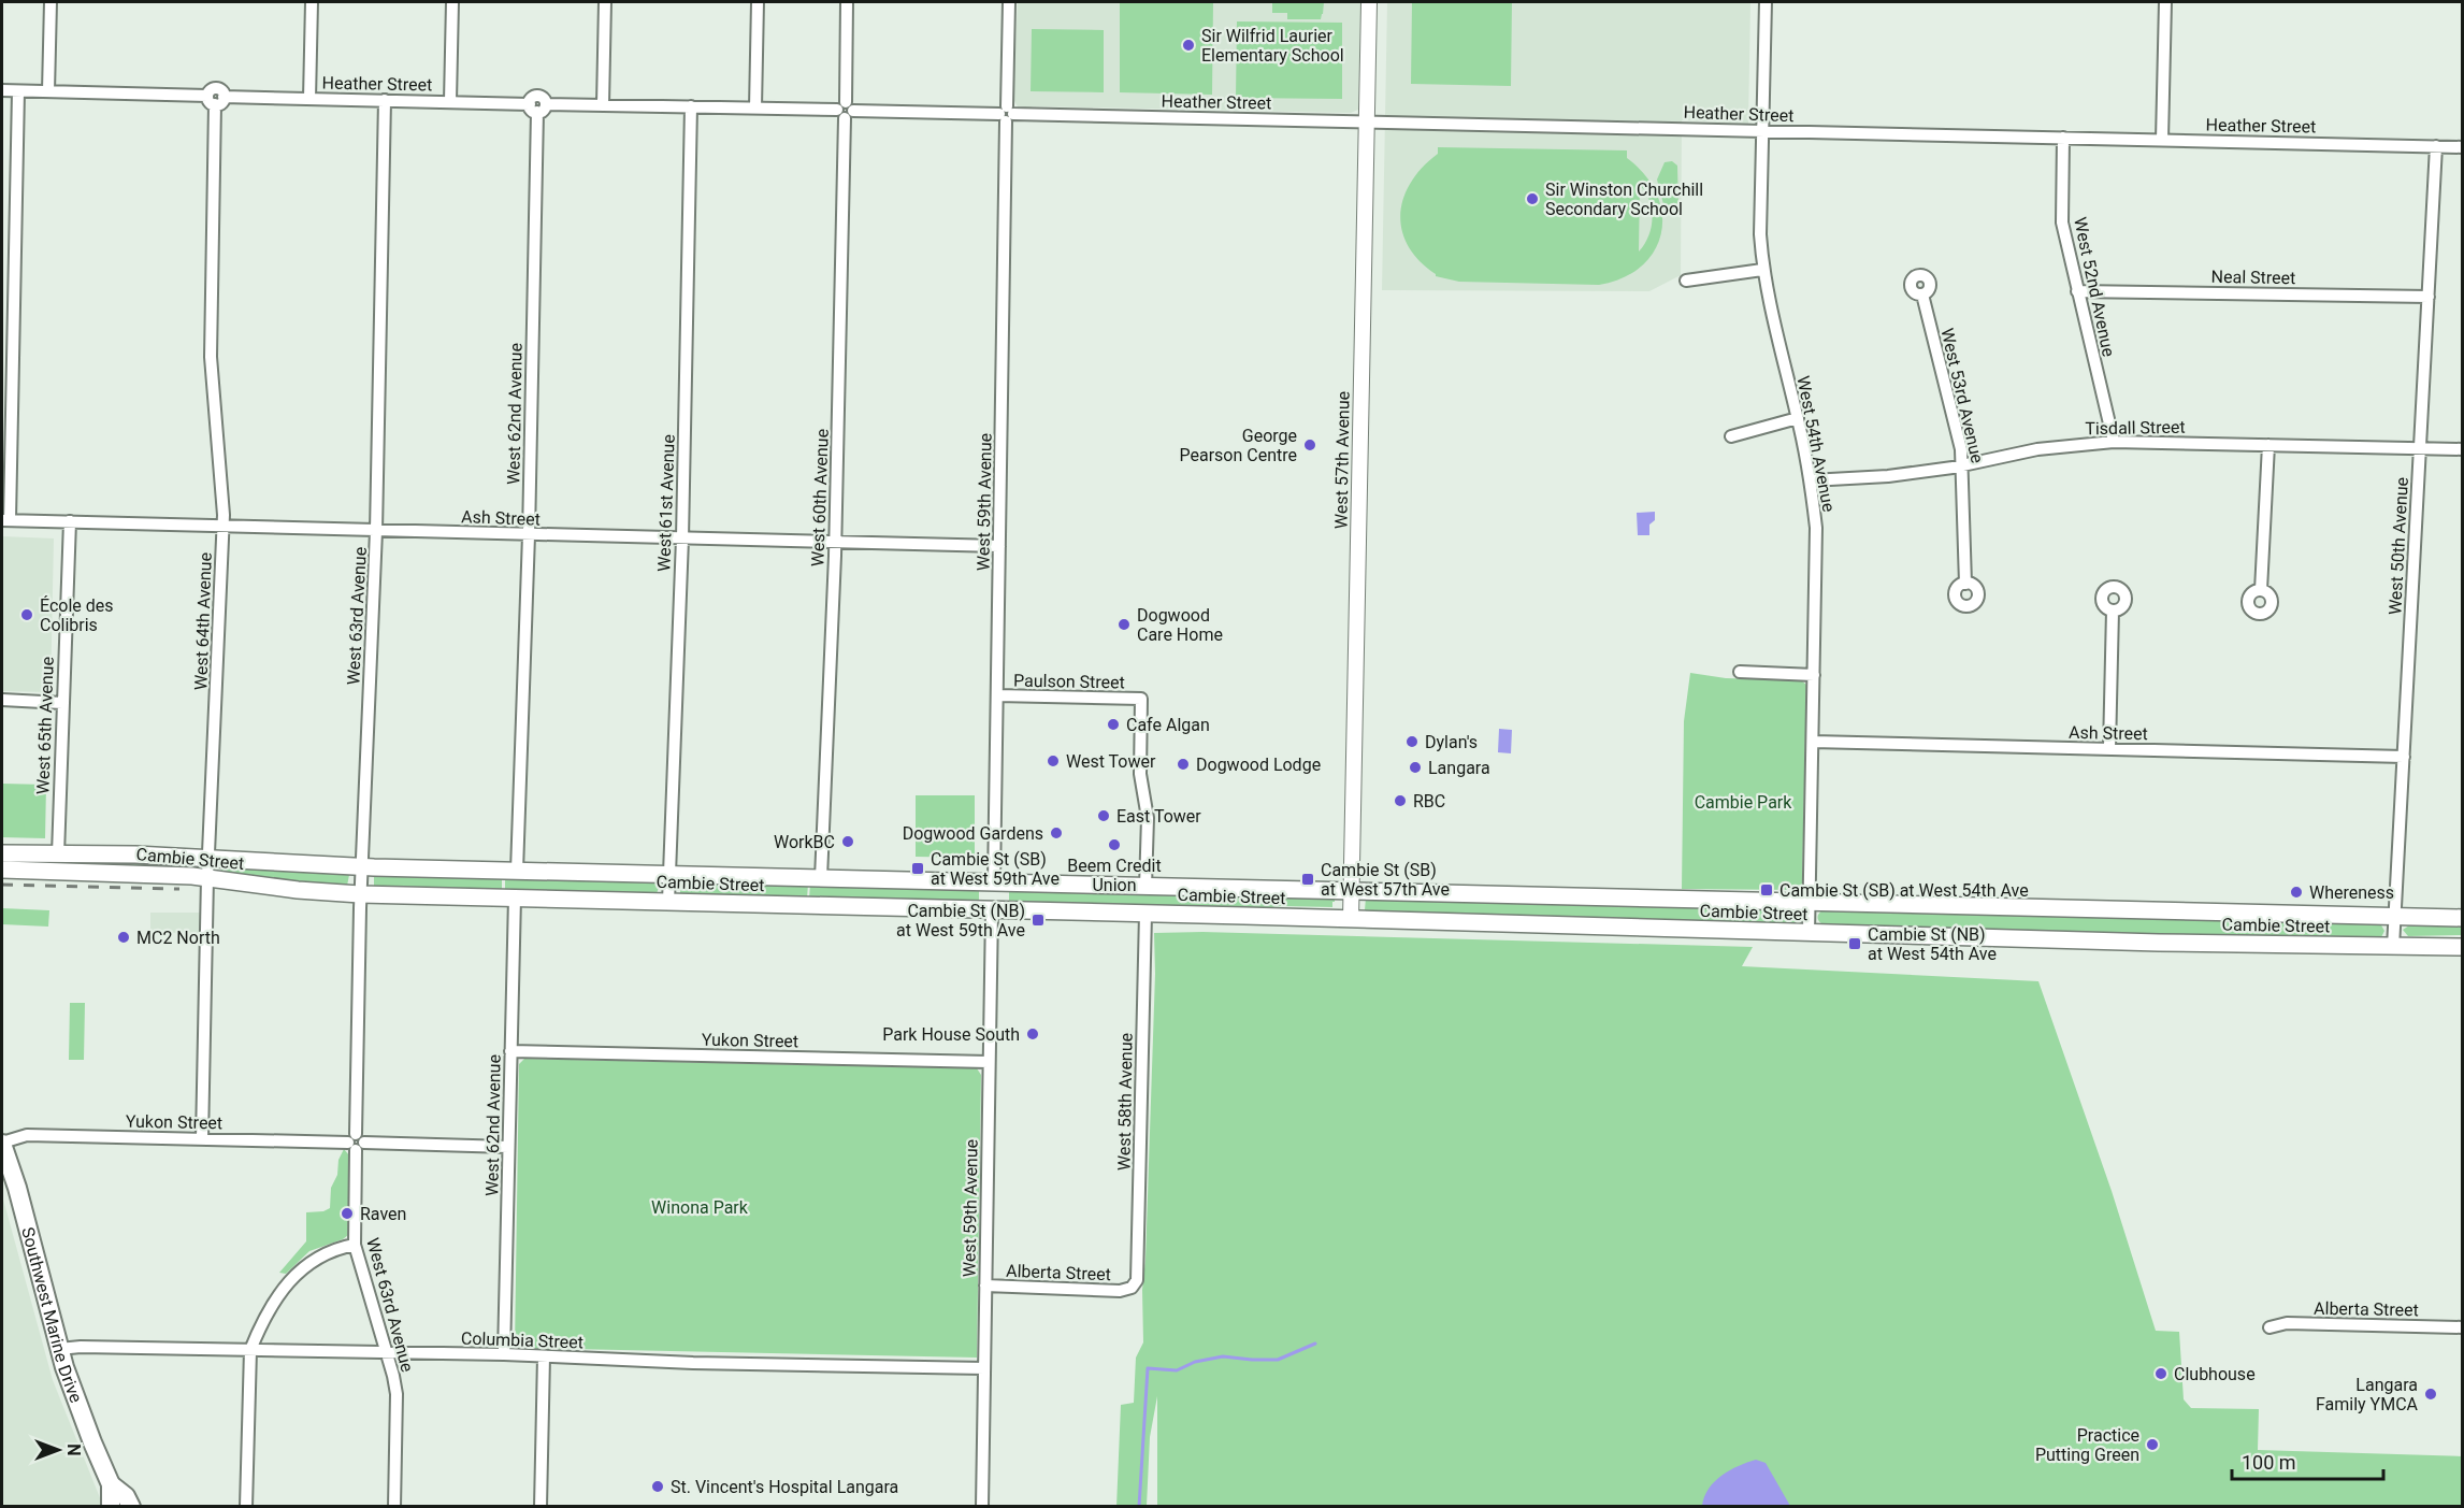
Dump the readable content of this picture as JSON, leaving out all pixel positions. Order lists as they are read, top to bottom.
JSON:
{
  "streets": {
    "main road": ["Cambie Street", "Southwest Marine Drive"],
    "street": [
      "Heather Street",
      "Neal Street",
      "West 52nd Avenue",
      "West 53rd Avenue",
      "West 62nd Avenue",
      "Tisdall Street",
      "West 54th Avenue",
      "West 57th Avenue",
      "West 60th Avenue",
      "West 59th Avenue",
      "West 61st Avenue",
      "Ash Street",
      "West 50th Avenue",
      "West 63rd Avenue",
      "West 64th Avenue",
      "Paulson Street",
      "West 65th Avenue",
      "Yukon Street",
      "West 58th Avenue",
      "Alberta Street",
      "Columbia Street"
    ]
  },
  "crossings": [
    ["Heather Street", "West 52nd Avenue"],
    ["Heather Street", "West 62nd Avenue"],
    ["Heather Street", "West 54th Avenue"],
    ["Heather Street", "West 57th Avenue"],
    ["Heather Street", "West 60th Avenue"],
    ["Heather Street", "West 59th Avenue"],
    ["Heather Street", "West 61st Avenue"],
    ["Heather Street", "West 50th Avenue"],
    ["Heather Street", "West 63rd Avenue"],
    ["Heather Street", "West 64th Avenue"],
    ["Neal Street", "West 52nd Avenue"],
    ["Neal Street", "West 50th Avenue"],
    ["West 52nd Avenue", "Tisdall Street"],
    ["West 53rd Avenue", "Tisdall Street"],
    ["West 62nd Avenue", "Ash Street"],
    ["West 62nd Avenue", "Cambie Street"],
    ["West 62nd Avenue", "Yukon Street"],
    ["West 62nd Avenue", "Columbia Street"],
    ["Tisdall Street", "West 54th Avenue"],
    ["Tisdall Street", "West 50th Avenue"],
    ["West 54th Avenue", "Ash Street"],
    ["West 54th Avenue", "Cambie Street"],
    ["West 57th Avenue", "Cambie Street"],
    ["West 60th Avenue", "Ash Street"],
    ["West 60th Avenue", "Cambie Street"],
    ["West 59th Avenue", "Ash Street"],
    ["West 59th Avenue", "Paulson Street"],
    ["West 59th Avenue", "Cambie Street"],
    ["West 59th Avenue", "Yukon Street"],
    ["West 59th Avenue", "Alberta Street"],
    ["West 59th Avenue", "Columbia Street"],
    ["West 61st Avenue", "Ash Street"],
    ["West 61st Avenue", "Cambie Street"],
    ["Ash Street", "West 50th Avenue"],
    ["Ash Street", "West 63rd Avenue"],
    ["Ash Street", "West 64th Avenue"],
    ["Ash Street", "West 65th Avenue"],
    ["West 50th Avenue", "Cambie Street"],
    ["West 63rd Avenue", "Cambie Street"],
    ["West 63rd Avenue", "Yukon Street"],
    ["West 63rd Avenue", "Columbia Street"],
    ["West 64th Avenue", "Cambie Street"],
    ["West 64th Avenue", "Yukon Street"],
    ["Paulson Street", "Cambie Street"],
    ["West 65th Avenue", "Cambie Street"],
    ["Cambie Street", "West 58th Avenue"],
    ["Yukon Street", "Southwest Marine Drive"],
    ["West 58th Avenue", "Alberta Street"],
    ["Southwest Marine Drive", "Columbia Street"]
  ],
  "parks": ["Cambie Park", "Winona Park"],
  "places": {
    "other": [
      "Sir Wilfrid Laurier Elementary School",
      "Sir Winston Churchill Secondary School",
      "George Pearson Centre",
      "École des Colibris",
      "Dogwood Care Home",
      "Cafe Algan",
      "Dylan's",
      "West Tower",
      "Dogwood Lodge",
      "Langara",
      "RBC",
      "East Tower",
      "Dogwood Gardens",
      "WorkBC",
      "Beem Credit Union",
      "Whereness",
      "MC2 North",
      "Park House South",
      "Raven",
      "Clubhouse",
      "Langara Family YMCA",
      "Practice Putting Green",
      "St. Vincent's Hospital Langara"
    ],
    "transit": [
      "Cambie St (SB) at West 59th Ave",
      "Cambie St (SB) at West 57th Ave",
      "Cambie St (SB) at West 54th Ave",
      "Cambie St (NB) at West 59th Ave",
      "Cambie St (NB) at West 54th Ave"
    ]
  },
  "scale_bar": "100 m",
  "north": "right"
}
